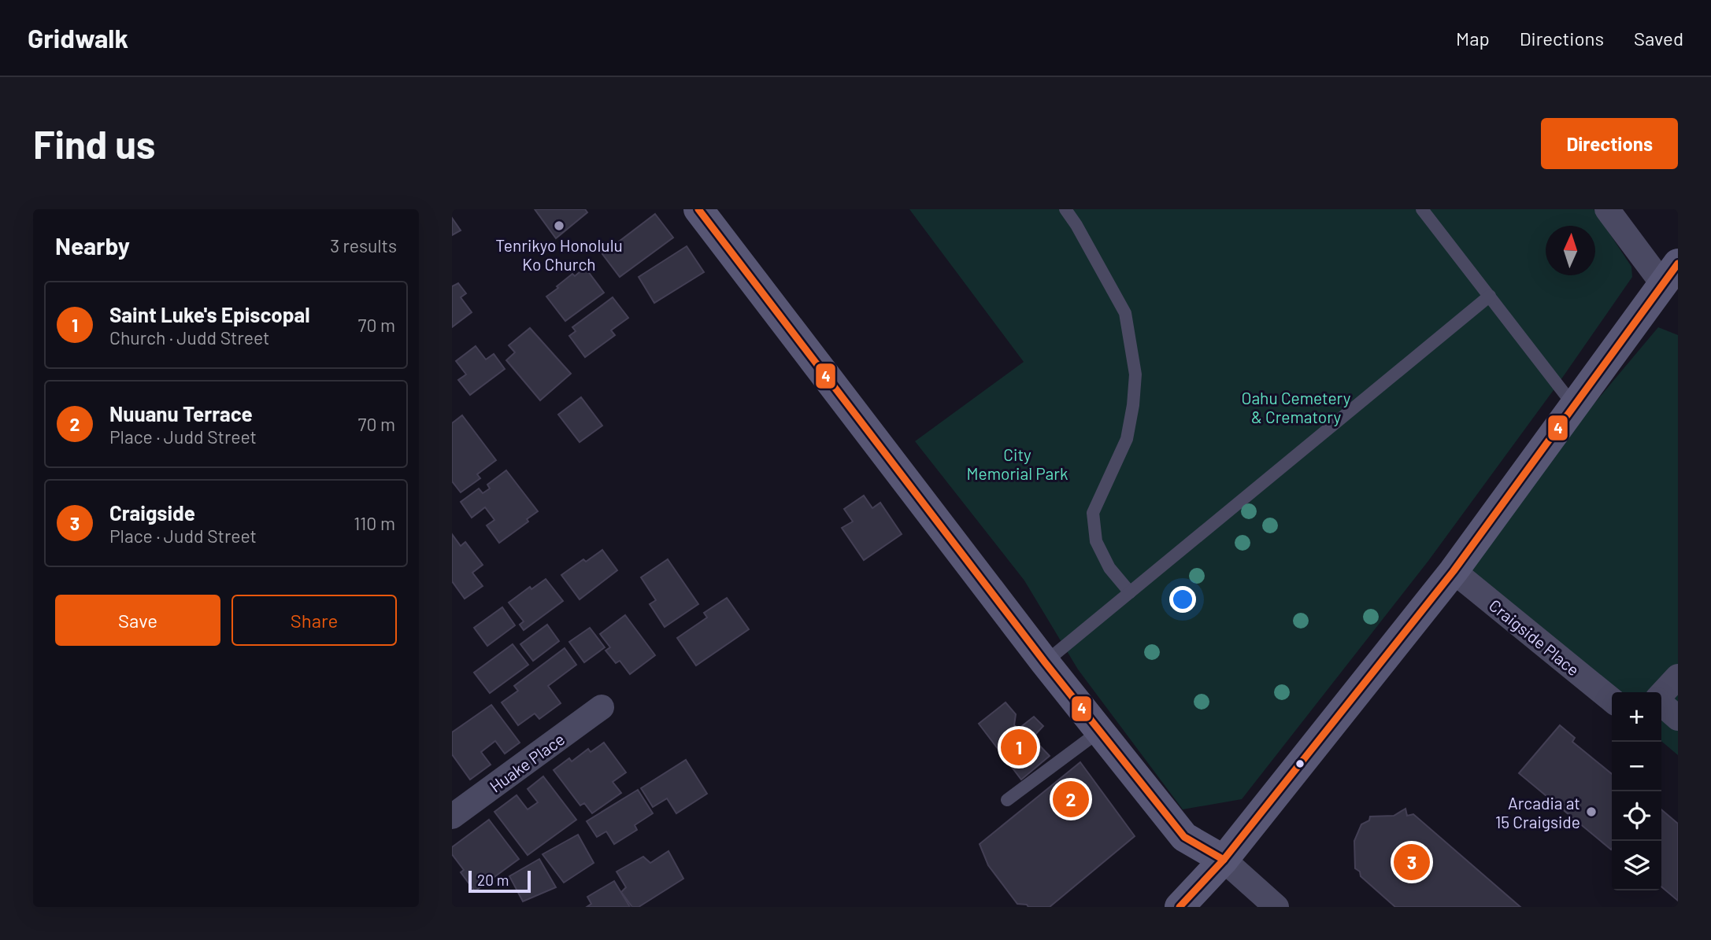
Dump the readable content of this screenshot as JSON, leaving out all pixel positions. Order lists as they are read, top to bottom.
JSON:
{
  "streets": {
    "street": ["Craigside Place", "Huake Place"]
  },
  "parks": ["Oahu Cemetery & Crematory", "City Memorial Park"],
  "places": ["Tenrikyo Honolulu Ko Church", "Arcadia at 15 Craigside"],
  "lines": ["transit line 4"],
  "scale_bar": "20 m",
  "north": "top",
  "page": {
    "header": "Gridwalk",
    "nav": ["Map", "Directions", "Saved"],
    "buttons": [
      "Directions",
      ["Save", "Share"]
    ],
    "title": "Find us",
    "heading": ["Nearby", "3 results"],
    "list": [
      {
        "mark": "1",
        "name": "Saint Luke's Episcopal",
        "note": "Church · Judd Street",
        "value": "70 m"
      },
      {
        "mark": "2",
        "name": "Nuuanu Terrace",
        "note": "Place · Judd Street",
        "value": "70 m"
      },
      {
        "mark": "3",
        "name": "Craigside",
        "note": "Place · Judd Street",
        "value": "110 m"
      }
    ],
    "map_buttons": ["+", "−"],
    "pins": ["1", "2", "3"],
    "scale": "20 m"
  }
}
